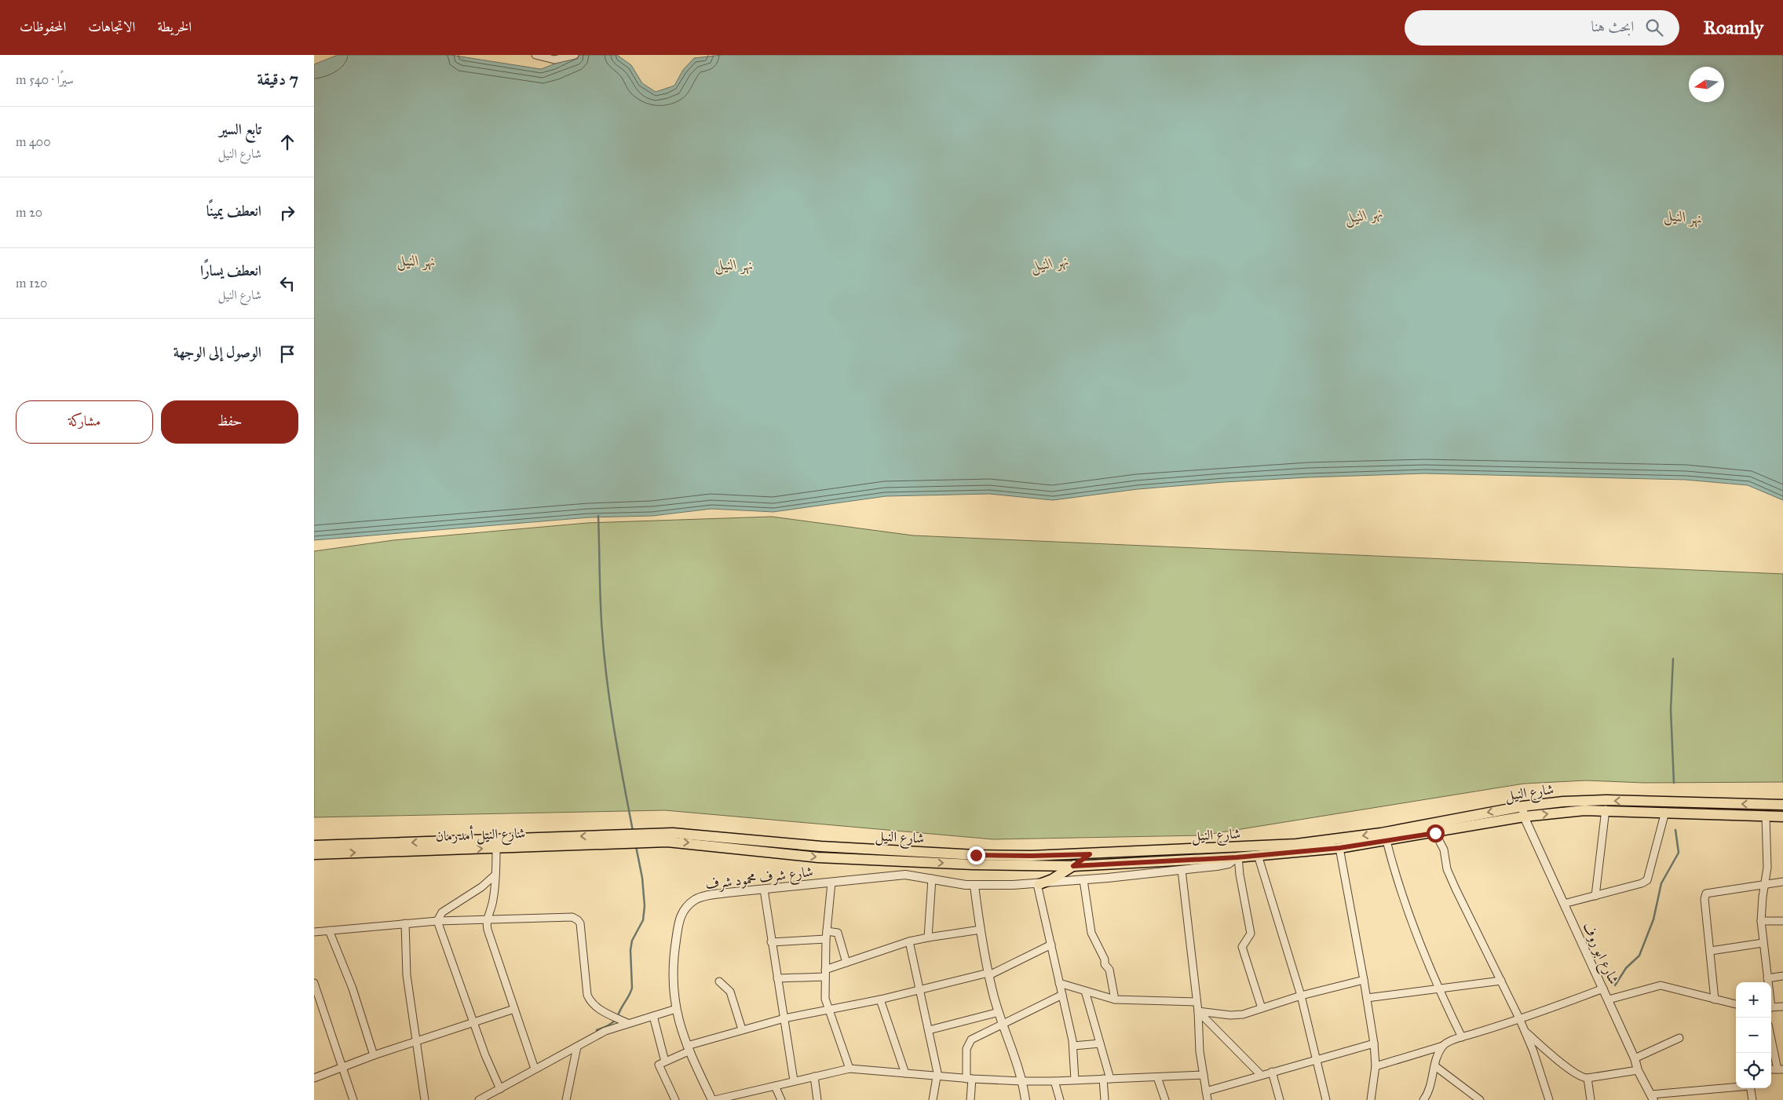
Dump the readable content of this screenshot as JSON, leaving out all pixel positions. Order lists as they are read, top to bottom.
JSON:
{
  "streets": {
    "main road": ["شارع النيل", "شارع النيل أمدرمان"],
    "street": ["شارع شرف محمود شرف", "شارع ابو روف"]
  },
  "crossings": [
    ["شارع النيل", "شارع النيل أمدرمان"],
    ["شارع النيل", "شارع شرف محمود شرف"],
    ["شارع النيل", "شارع ابو روف"]
  ],
  "water": ["نهر النيل"],
  "north": "left",
  "page": {
    "header": "Roamly",
    "search": "ابحث هنا",
    "nav": ["الخريطة", "الاتجاهات", "المحفوظات"],
    "heading": ["7 دقيقة", "سيرًا · 540 m"],
    "list": [
      ["تابع السير", "شارع النيل", "400 m"],
      ["انعطف يمينًا", "20 m"],
      ["انعطف يسارًا", "شارع النيل", "120 m"],
      "الوصول إلى الوجهة"
    ],
    "buttons": ["حفظ", "مشاركة"],
    "map_buttons": ["+", "−"]
  }
}
